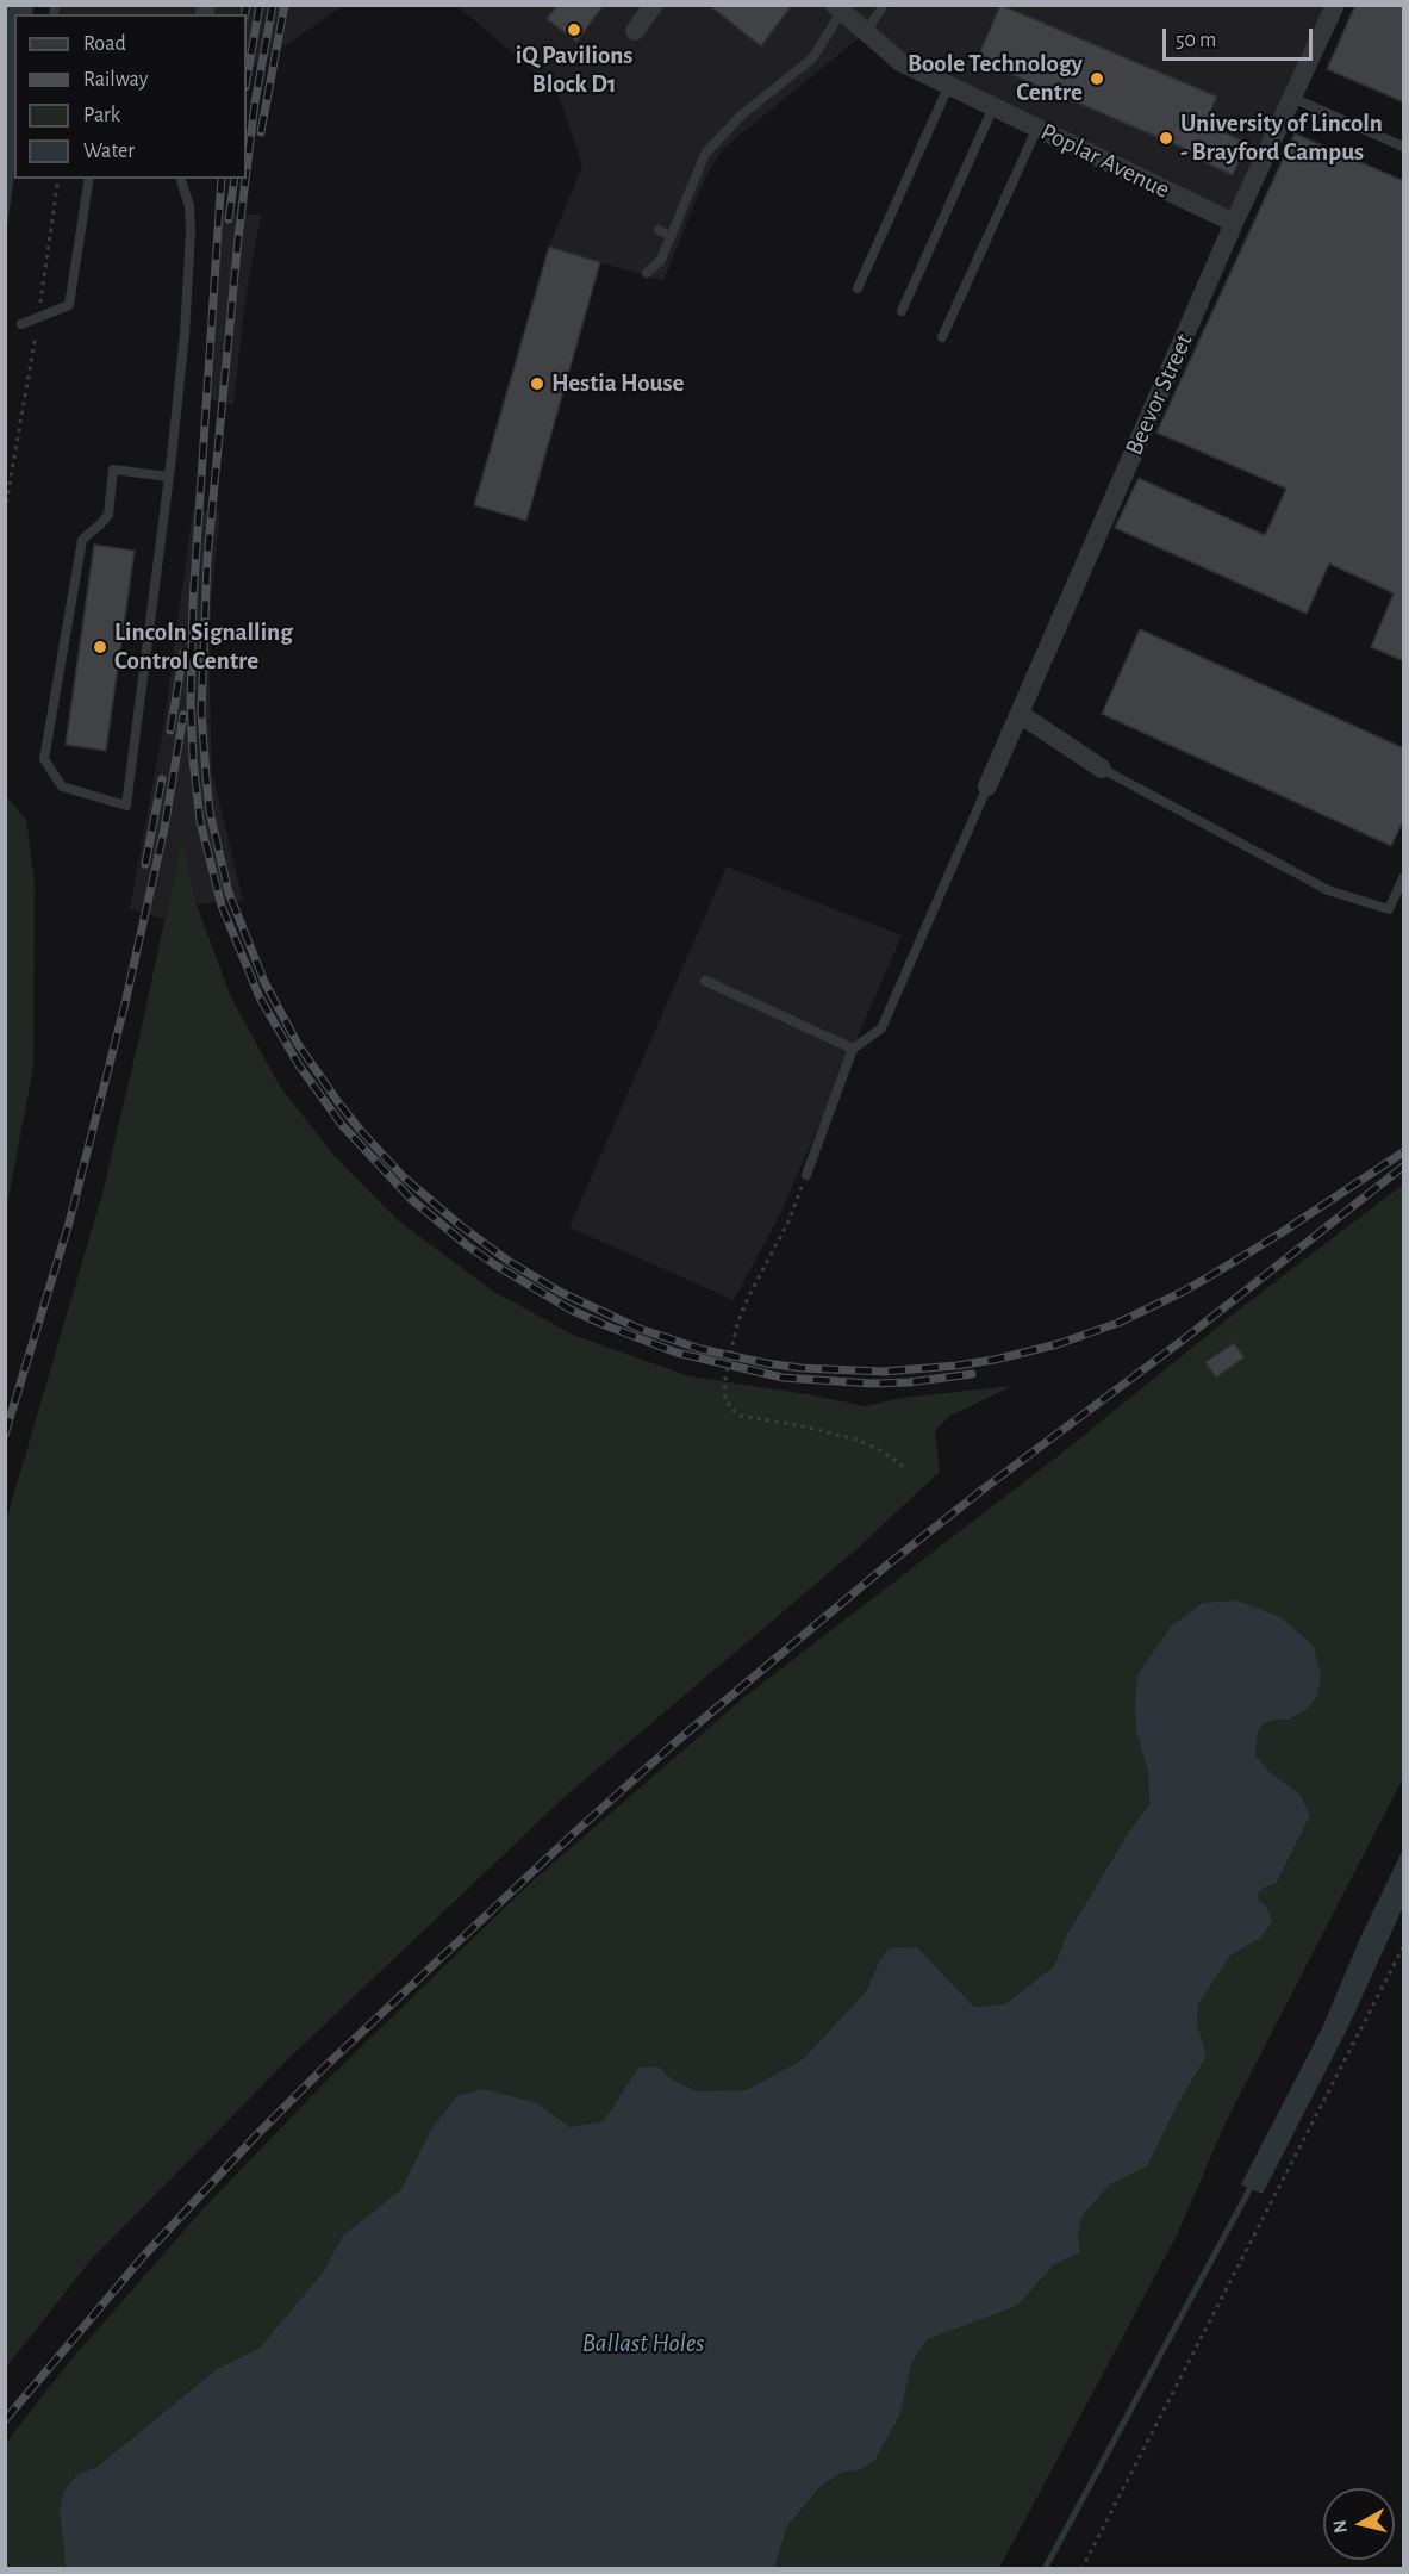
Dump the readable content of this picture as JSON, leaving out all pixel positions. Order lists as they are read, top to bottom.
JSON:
{
  "streets": {
    "street": ["Poplar Avenue", "Beevor Street"]
  },
  "crossings": [
    ["Poplar Avenue", "Beevor Street"]
  ],
  "water": ["Ballast Holes"],
  "places": [
    "iQ Pavilions Block D1",
    "Boole Technology Centre",
    "University of Lincoln - Brayford Campus",
    "Hestia House",
    "Lincoln Signalling Control Centre"
  ],
  "legend": [
    "Road",
    "Railway",
    "Park",
    "Water"
  ],
  "scale_bar": "50 m",
  "north": "left"
}
